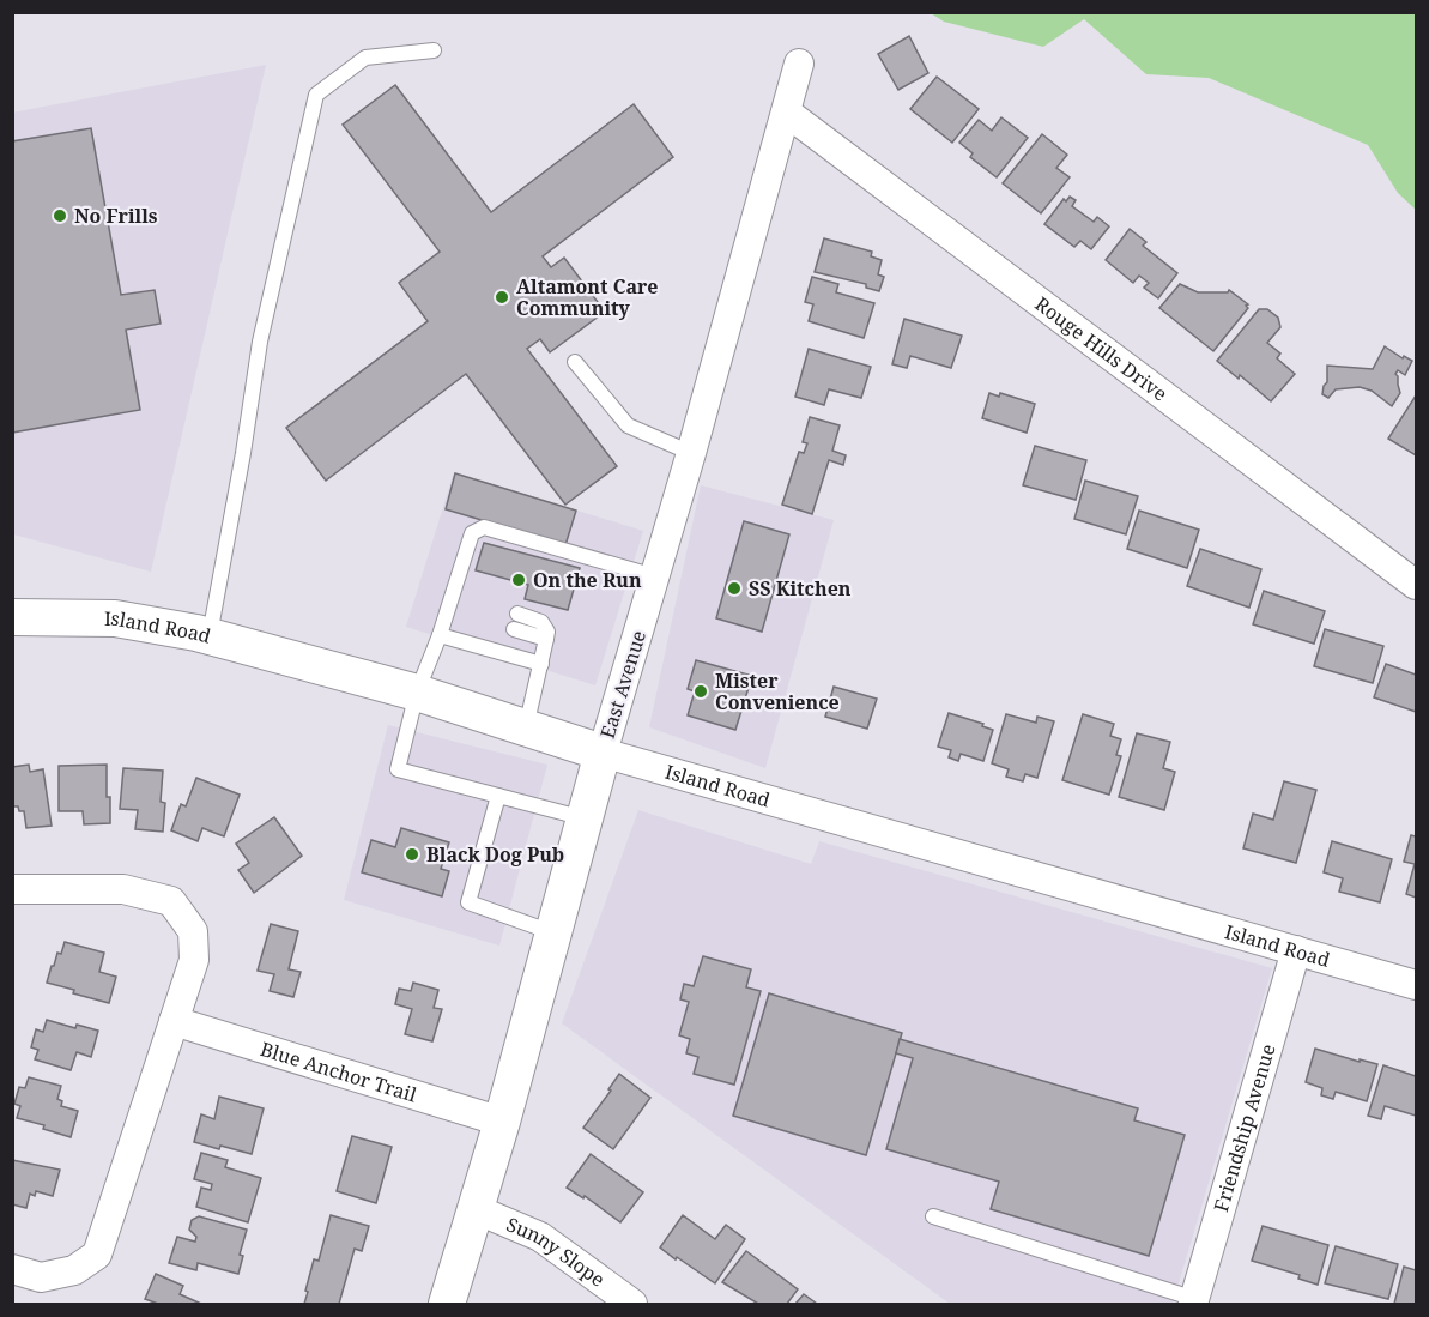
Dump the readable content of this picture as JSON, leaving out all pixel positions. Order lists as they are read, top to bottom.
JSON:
{
  "streets": {
    "street": [
      "Rouge Hills Drive",
      "Island Road",
      "East Avenue",
      "Blue Anchor Trail",
      "Friendship Avenue",
      "Sunny Slope"
    ]
  },
  "crossings": [
    ["Rouge Hills Drive", "East Avenue"],
    ["Island Road", "East Avenue"],
    ["Island Road", "Friendship Avenue"],
    ["East Avenue", "Blue Anchor Trail"],
    ["East Avenue", "Sunny Slope"]
  ],
  "places": [
    "No Frills",
    "Altamont Care Community",
    "On the Run",
    "SS Kitchen",
    "Mister Convenience",
    "Black Dog Pub"
  ]
}
